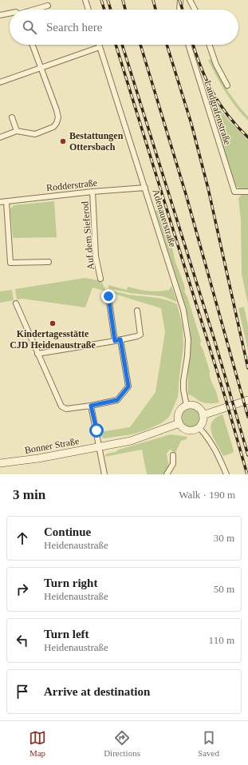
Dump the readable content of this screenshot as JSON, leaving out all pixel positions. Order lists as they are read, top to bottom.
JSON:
{
  "streets": {
    "main road": ["Bonner Straße"],
    "street": [
      "Landgrafenstraße",
      "Rodderstraße",
      "Adenauerstraße",
      "Auf dem Sieferod"
    ]
  },
  "crossings": [
    ["Rodderstraße", "Adenauerstraße"],
    ["Rodderstraße", "Auf dem Sieferod"],
    ["Adenauerstraße", "Bonner Straße"]
  ],
  "places": ["Bestattungen Ottersbach", "Kindertagesstätte CJD Heidenaustraße"],
  "page": {
    "search": "Search here",
    "heading": ["3 min", "Walk · 190 m"],
    "list": [
      ["Continue", "Heidenaustraße", "30 m"],
      ["Turn right", "Heidenaustraße", "50 m"],
      ["Turn left", "Heidenaustraße", "110 m"],
      "Arrive at destination"
    ],
    "nav": ["Map", "Directions", "Saved"]
  }
}
